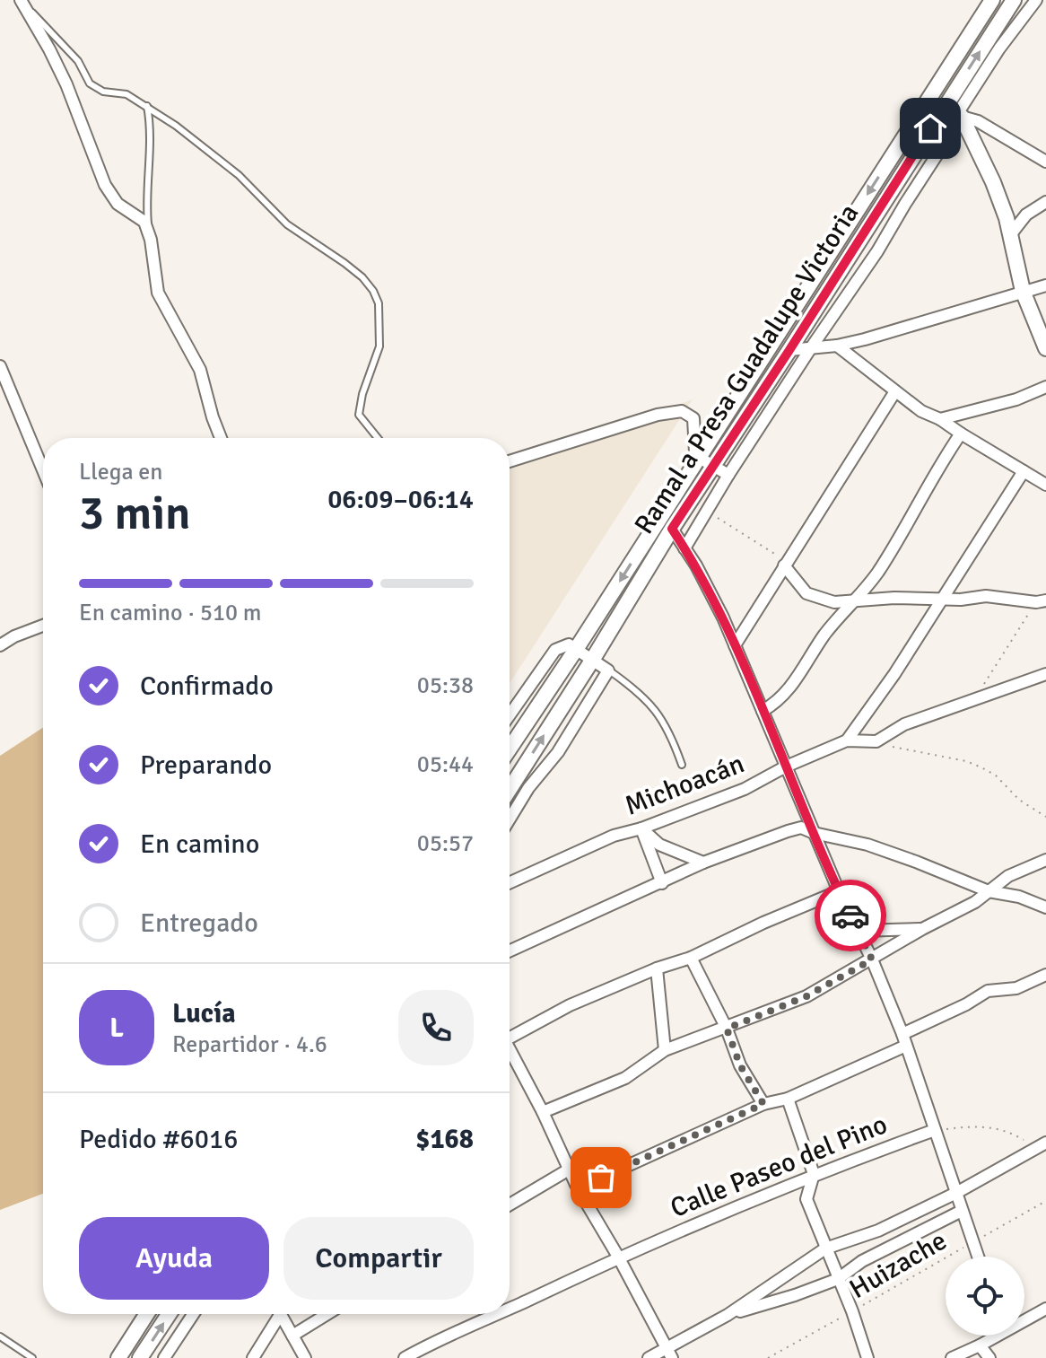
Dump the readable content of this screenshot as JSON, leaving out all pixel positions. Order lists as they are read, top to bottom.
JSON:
{
  "streets": {
    "main road": ["Ramal a Presa Guadalupe Victoria"],
    "street": ["Michoacán", "Calle Paseo del Pino"],
    "path": ["Huizache"]
  },
  "page": {
    "heading": ["3 min", "Llega en", "06:09–06:14"],
    "panel": [
      "Lucía",
      "Repartidor · 4.6",
      "Pedido #6016",
      "$168"
    ],
    "bar": "En camino · 510 m",
    "list": [
      ["Confirmado", "05:38"],
      ["Preparando", "05:44"],
      ["En camino", "05:57"],
      "Entregado"
    ],
    "round": "L",
    "buttons": ["Ayuda", "Compartir"]
  }
}
